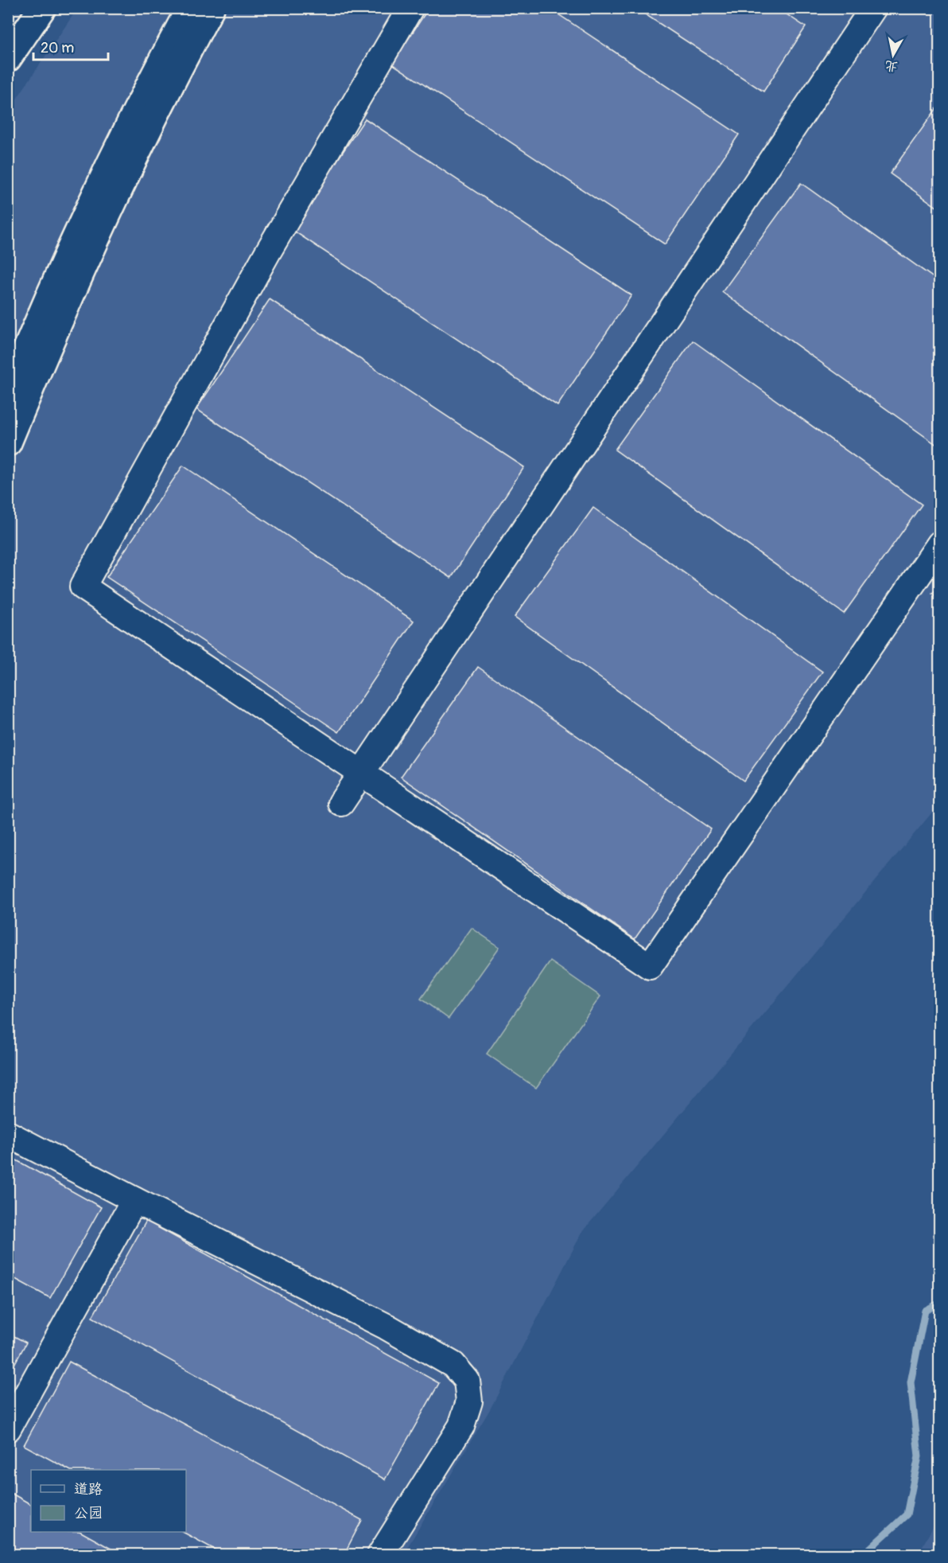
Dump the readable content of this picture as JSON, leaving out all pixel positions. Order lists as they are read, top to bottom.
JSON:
{
  "legend": ["道路", "公园"],
  "scale_bar": "20 m",
  "north": "bottom"
}
